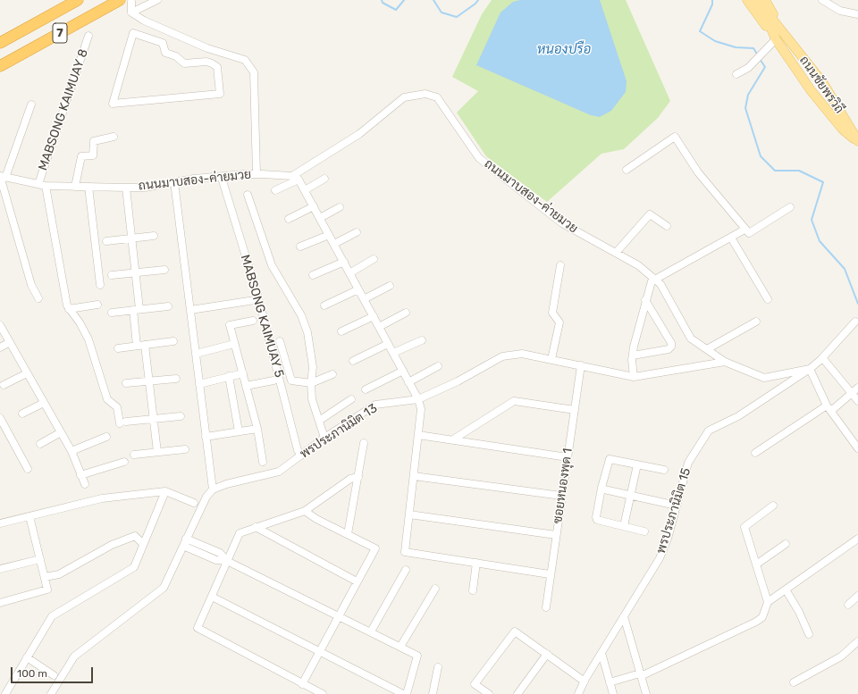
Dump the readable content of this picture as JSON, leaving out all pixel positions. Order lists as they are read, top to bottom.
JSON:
{
  "streets": {
    "highway": ["7"],
    "main road": ["ถนนชัยพรวิถี"],
    "street": [
      "MABSONG KAIMUAY 8",
      "ถนนมาบสอง-ค่ายมวย",
      "MABSONG KAIMUAY 5",
      "พรประภานิมิต 13",
      "ซอยหนองพุด 1",
      "พรประภานิมิต 15"
    ]
  },
  "crossings": [
    ["MABSONG KAIMUAY 8", "ถนนมาบสอง-ค่ายมวย"],
    ["ถนนมาบสอง-ค่ายมวย", "MABSONG KAIMUAY 5"],
    ["ถนนมาบสอง-ค่ายมวย", "พรประภานิมิต 13"],
    ["ถนนมาบสอง-ค่ายมวย", "พรประภานิมิต 15"],
    ["MABSONG KAIMUAY 5", "พรประภานิมิต 13"],
    ["พรประภานิมิต 13", "ซอยหนองพุด 1"]
  ],
  "water": ["หนองปรือ"],
  "scale_bar": "100 m"
}
